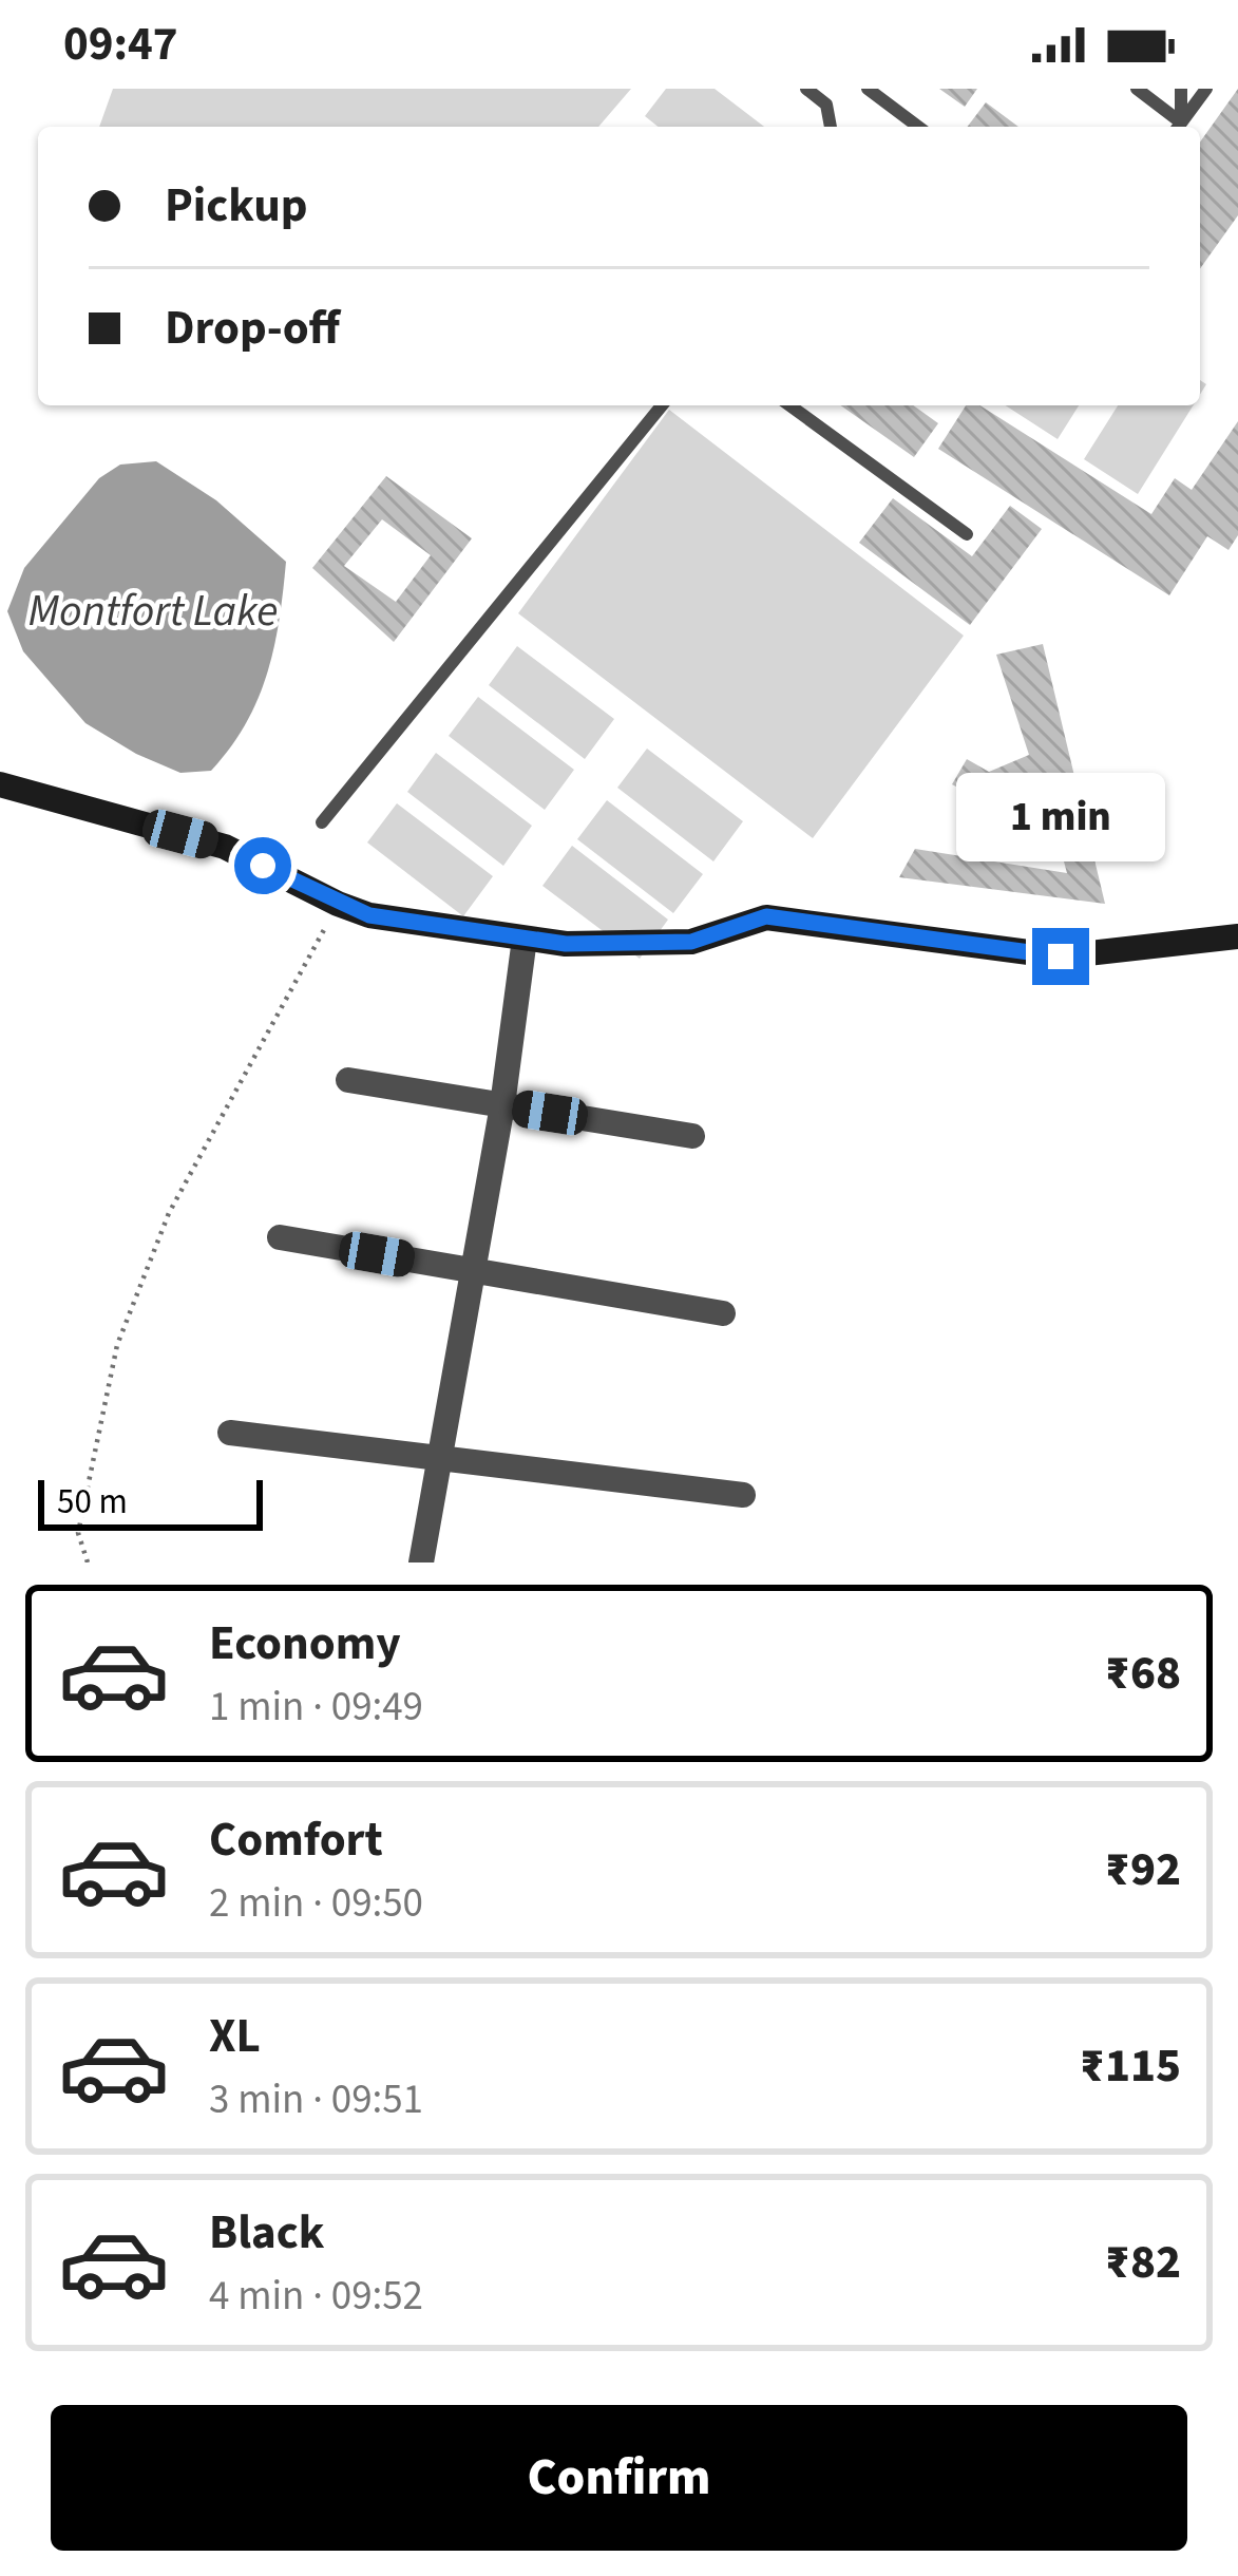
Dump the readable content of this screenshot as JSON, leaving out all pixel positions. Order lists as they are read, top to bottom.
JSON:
{
  "water": ["Montfort Lake"],
  "scale_bar": "50 m",
  "page": {
    "status": "09:47",
    "banner": ["Pickup", "Drop-off"],
    "bubble": "1 min",
    "scale": "50 m",
    "list": [
      {
        "name": "Economy",
        "note": "1 min · 09:49",
        "value": "₹68"
      },
      {
        "name": "Comfort",
        "note": "2 min · 09:50",
        "value": "₹92"
      },
      {
        "name": "XL",
        "note": "3 min · 09:51",
        "value": "₹115"
      },
      {
        "name": "Black",
        "note": "4 min · 09:52",
        "value": "₹82"
      }
    ],
    "buttons": "Confirm"
  }
}
